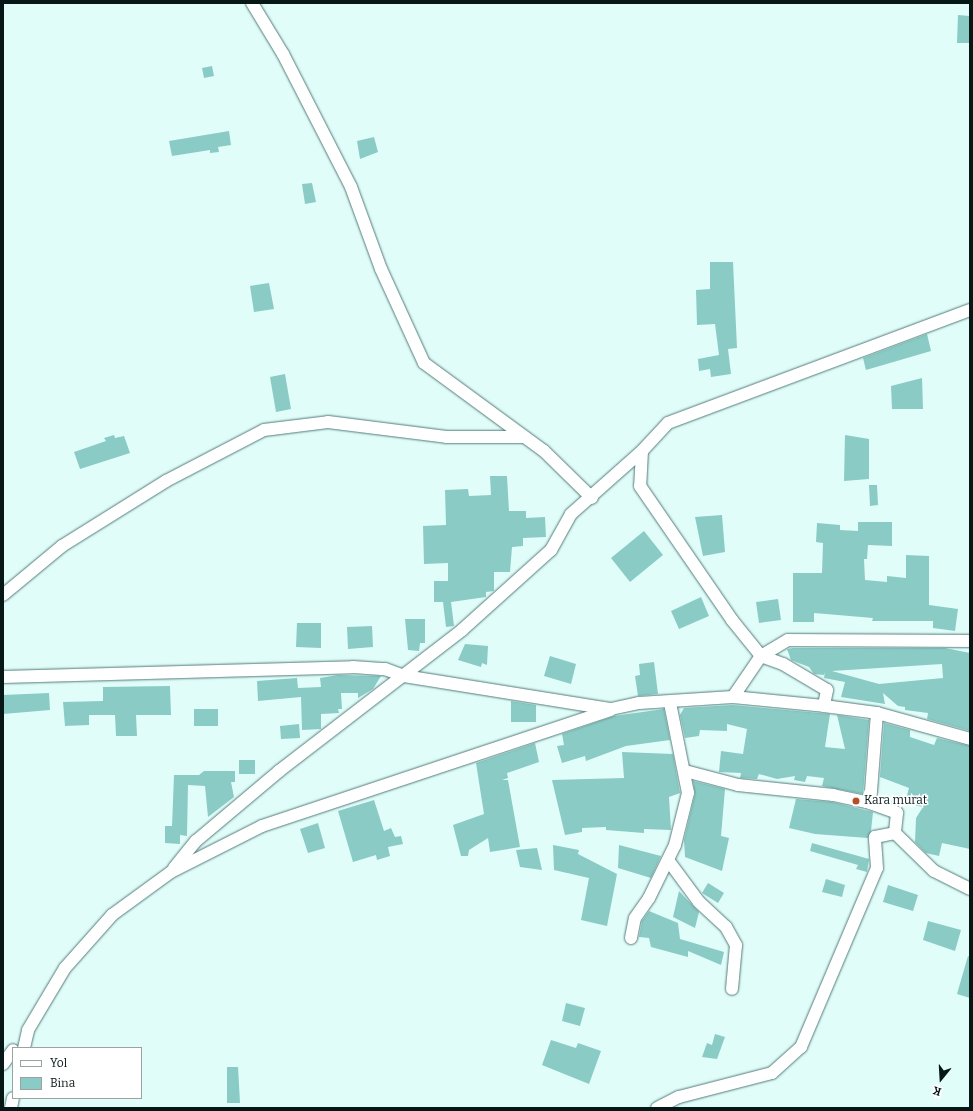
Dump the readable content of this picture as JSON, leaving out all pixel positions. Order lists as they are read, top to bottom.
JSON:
{
  "places": ["Kara murat"],
  "legend": ["Yol", "Bina"],
  "north": "bottom"
}
